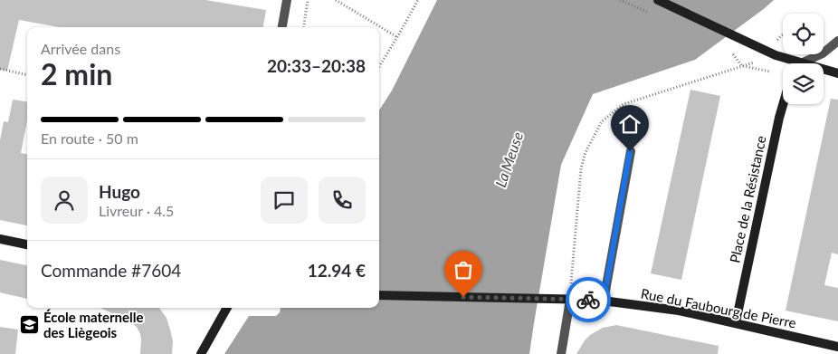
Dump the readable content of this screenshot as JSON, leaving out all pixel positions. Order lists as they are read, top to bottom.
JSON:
{
  "streets": {
    "main road": ["Place de la Résistance", "Rue du Faubourg de Pierre"]
  },
  "crossings": [
    ["Place de la Résistance", "Rue du Faubourg de Pierre"]
  ],
  "water": ["La Meuse"],
  "places": {
    "school or university": ["École maternelle des Liègeois"]
  },
  "page": {
    "heading": ["2 min", "Arrivée dans", "20:33–20:38"],
    "panel": [
      "Hugo",
      "Livreur · 4.5",
      "Commande #7604",
      "12.94 €"
    ],
    "bar": "En route · 50 m"
  }
}
